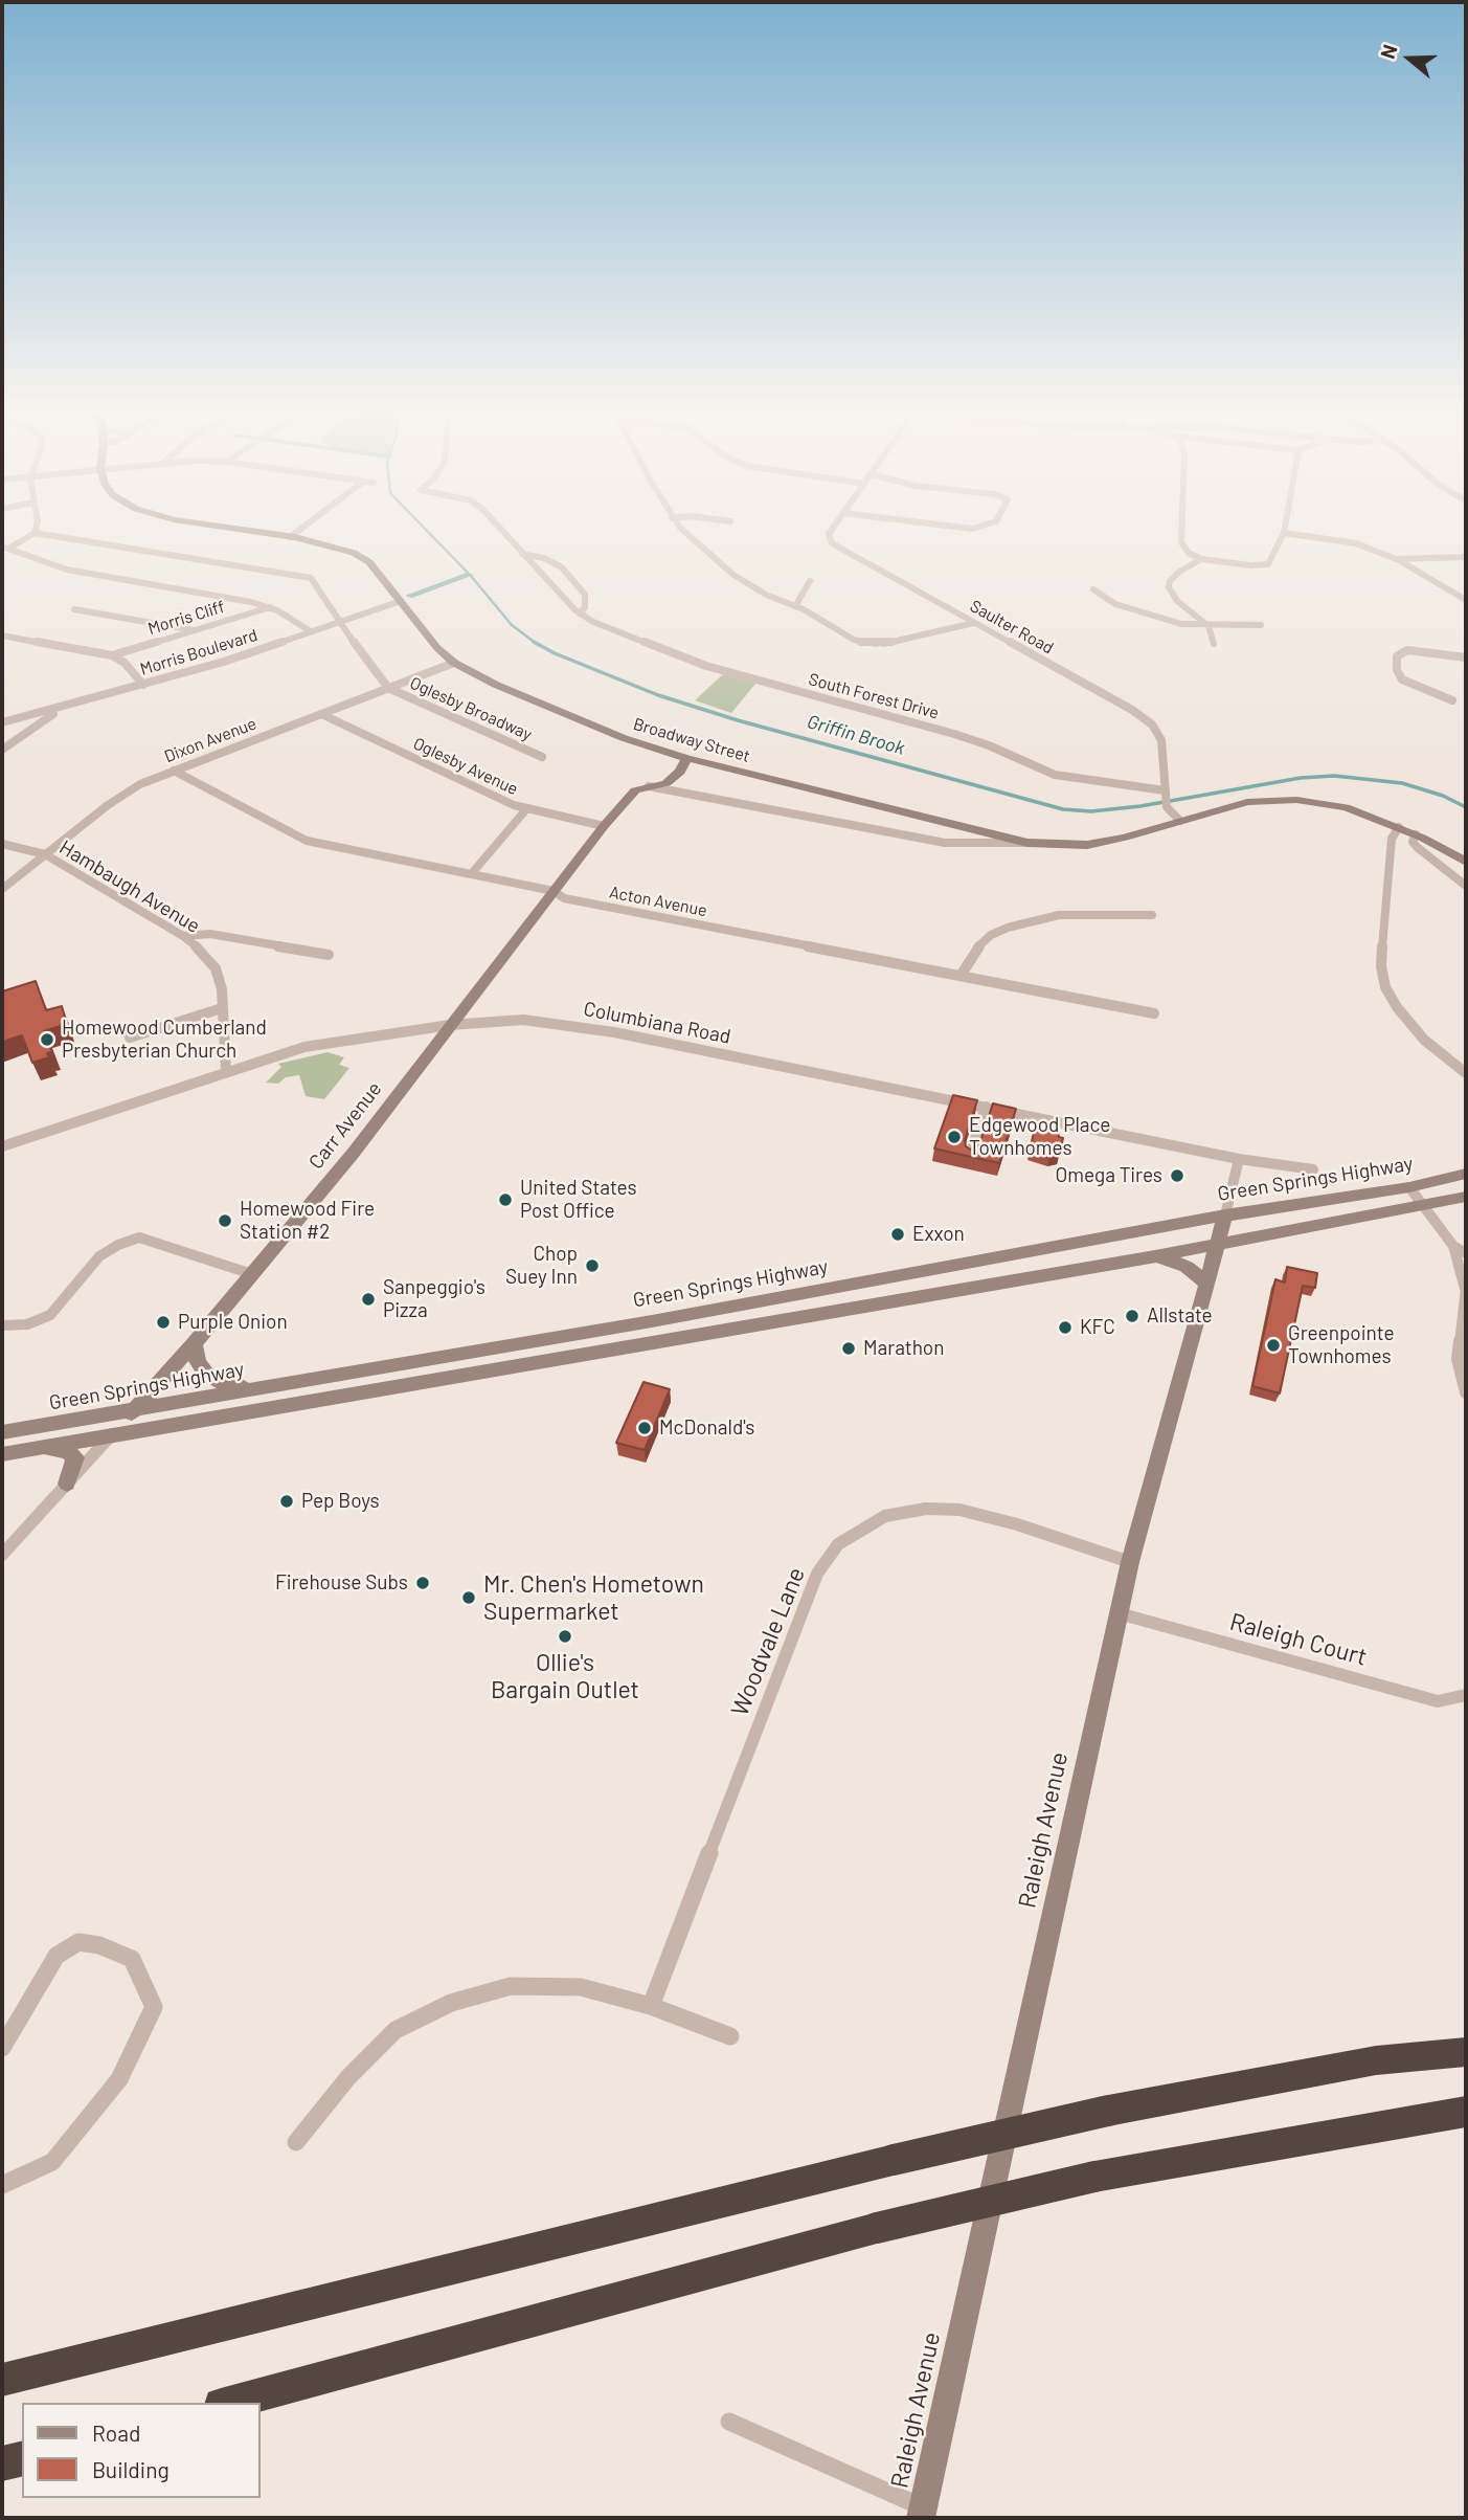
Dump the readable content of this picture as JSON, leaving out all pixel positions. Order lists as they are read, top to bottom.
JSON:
{
  "streets": {
    "main road": ["Green Springs Highway"],
    "street": [
      "Morris Cliff",
      "Saulter Road",
      "Morris Boulevard",
      "South Forest Drive",
      "Oglesby Broadway",
      "Dixon Avenue",
      "Broadway Street",
      "Oglesby Avenue",
      "Hambaugh Avenue",
      "Acton Avenue",
      "Columbiana Road",
      "Carr Avenue",
      "Raleigh Court",
      "Woodvale Lane",
      "Raleigh Avenue"
    ]
  },
  "crossings": [
    ["Saulter Road", "South Forest Drive"],
    ["Saulter Road", "Broadway Street"],
    ["Morris Boulevard", "Broadway Street"],
    ["Oglesby Broadway", "Dixon Avenue"],
    ["Dixon Avenue", "Broadway Street"],
    ["Dixon Avenue", "Oglesby Avenue"],
    ["Dixon Avenue", "Hambaugh Avenue"],
    ["Dixon Avenue", "Acton Avenue"],
    ["Broadway Street", "Carr Avenue"],
    ["Oglesby Avenue", "Carr Avenue"],
    ["Hambaugh Avenue", "Columbiana Road"],
    ["Acton Avenue", "Carr Avenue"],
    ["Columbiana Road", "Carr Avenue"],
    ["Columbiana Road", "Raleigh Avenue"],
    ["Carr Avenue", "Green Springs Highway"],
    ["Green Springs Highway", "Raleigh Avenue"],
    ["Raleigh Court", "Raleigh Avenue"],
    ["Woodvale Lane", "Raleigh Avenue"]
  ],
  "water": ["Griffin Brook"],
  "places": [
    "Homewood Cumberland Presbyterian Church",
    "Edgewood Place Townhomes",
    "Omega Tires",
    "United States Post Office",
    "Homewood Fire Station #2",
    "Exxon",
    "Chop Suey Inn",
    "Sanpeggio's Pizza",
    "Allstate",
    "Purple Onion",
    "KFC",
    "Greenpointe Townhomes",
    "Marathon",
    "McDonald's",
    "Pep Boys",
    "Firehouse Subs",
    "Mr. Chen's Hometown Supermarket",
    "Ollie's Bargain Outlet"
  ],
  "legend": ["Road", "Building"],
  "north": "left"
}
